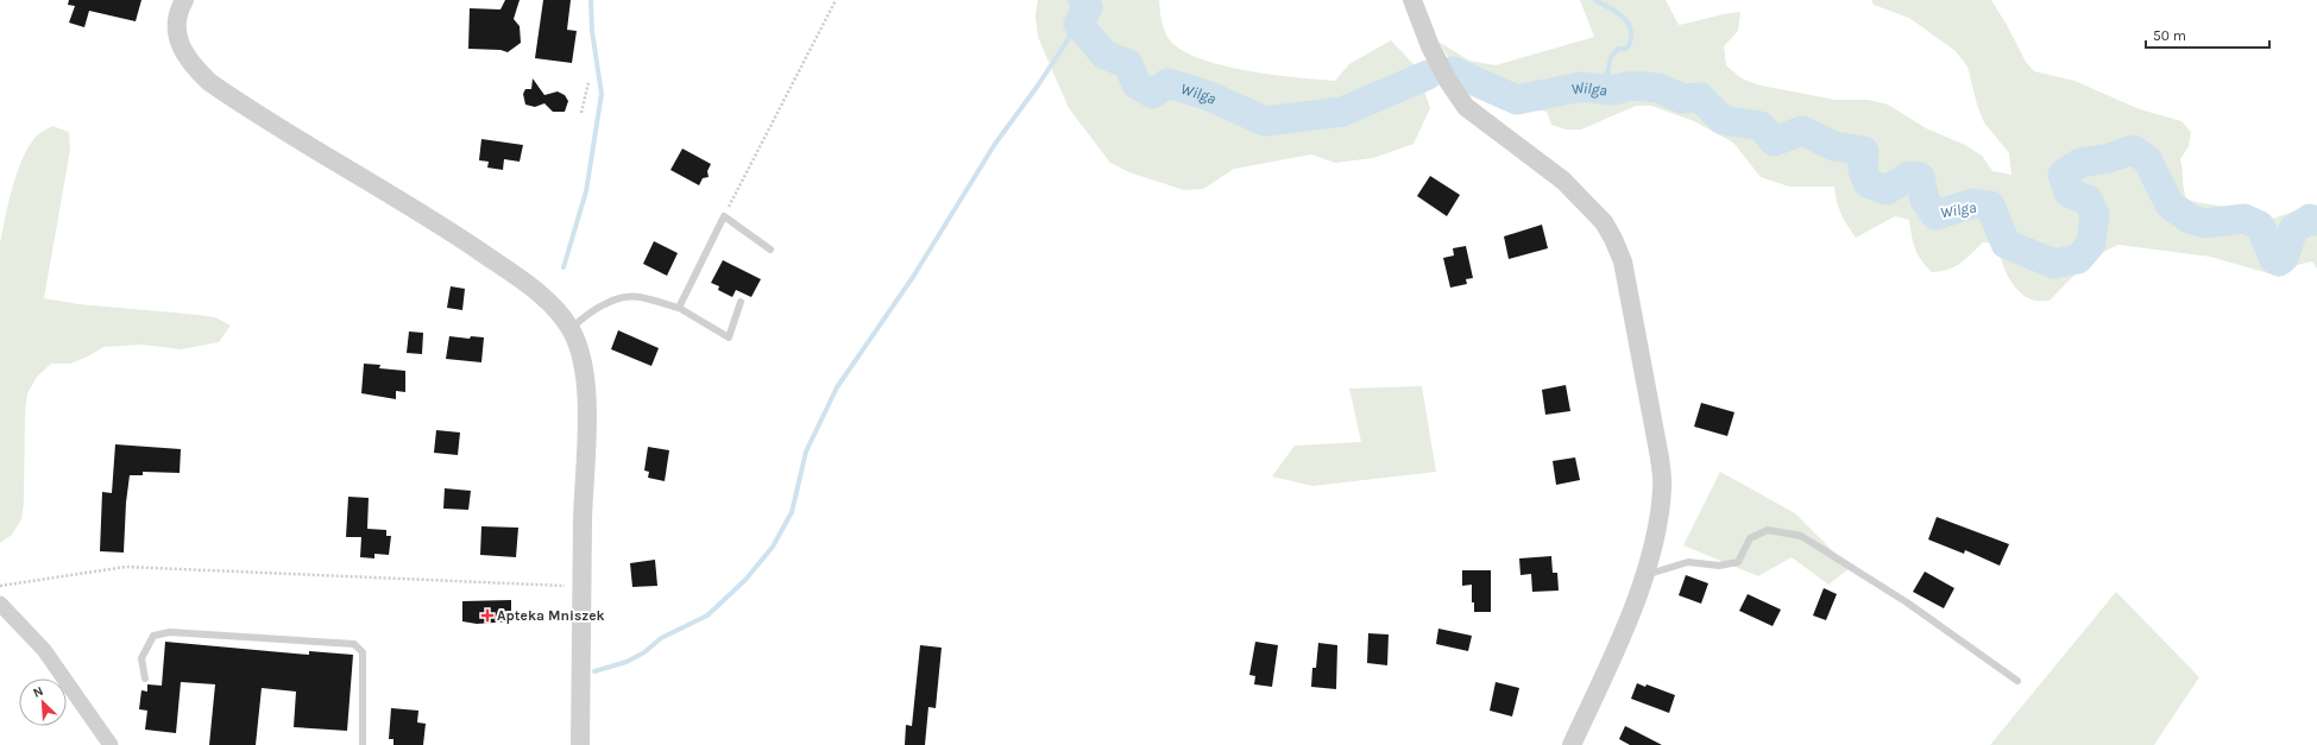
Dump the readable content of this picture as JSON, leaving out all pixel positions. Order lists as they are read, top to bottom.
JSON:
{
  "water": ["Wilga"],
  "places": {
    "health": ["Apteka Mniszek"]
  },
  "scale_bar": "50 m",
  "north": "top left"
}
